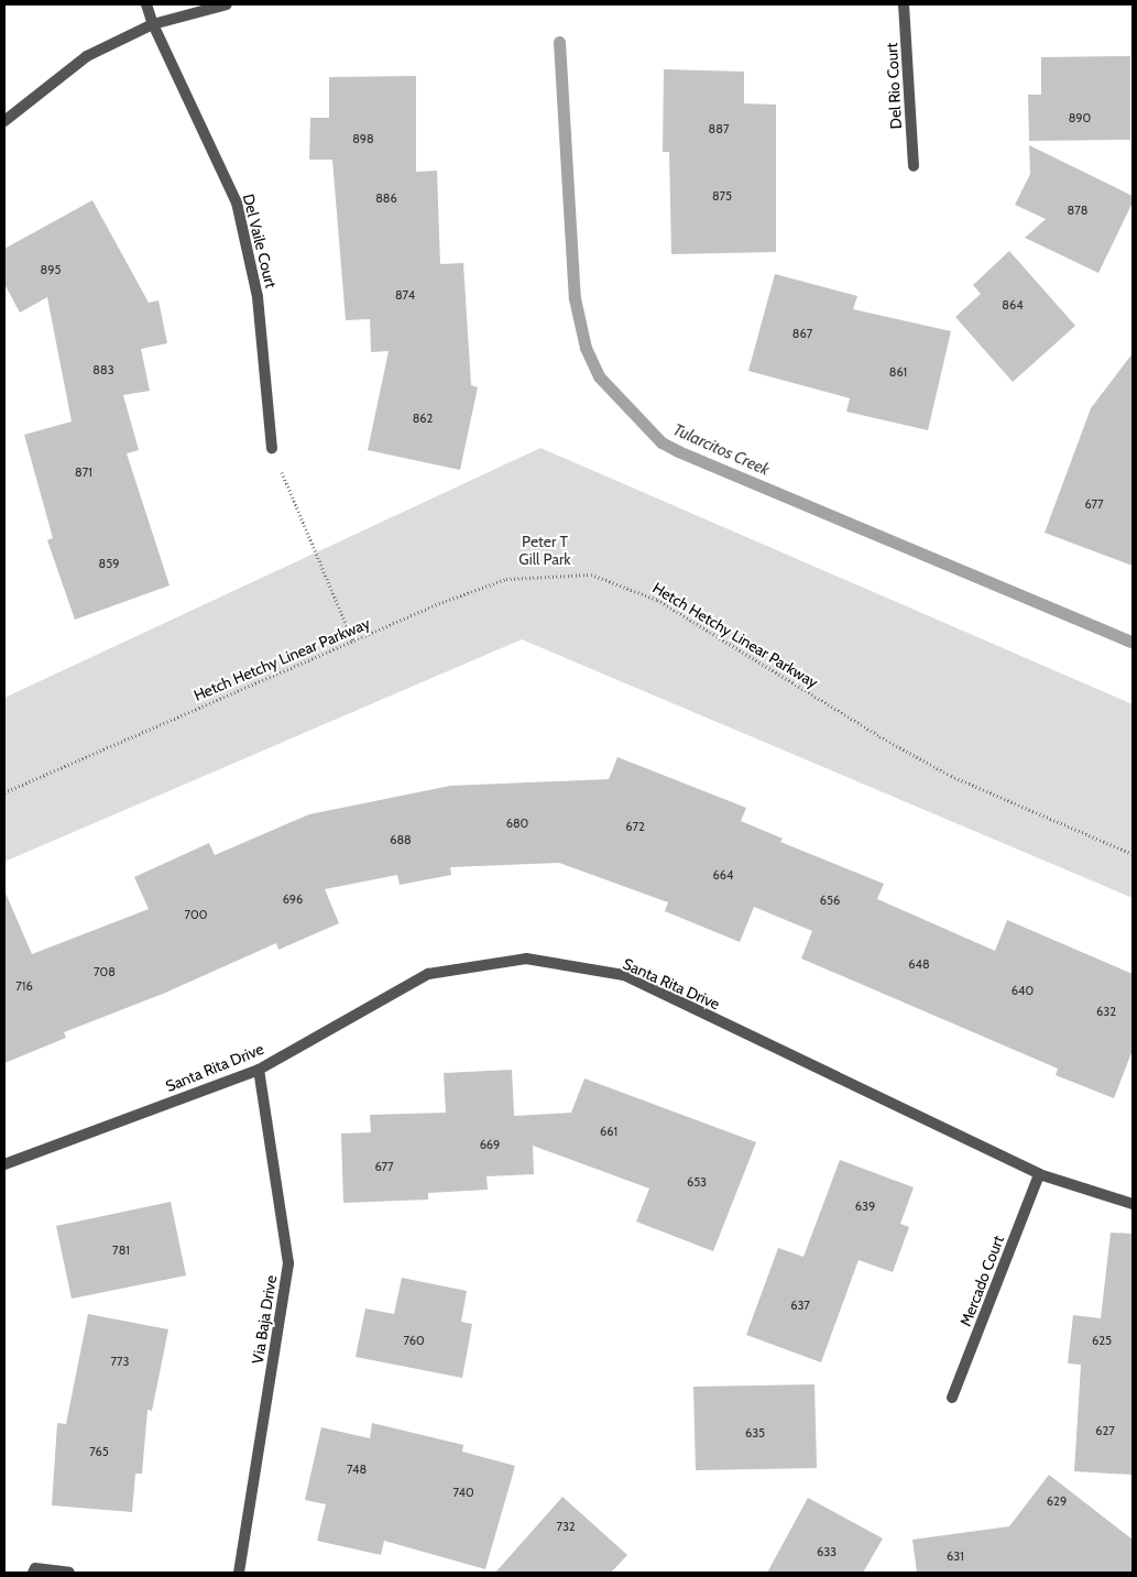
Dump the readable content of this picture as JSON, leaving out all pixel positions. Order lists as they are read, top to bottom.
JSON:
{
  "streets": {
    "street": [
      "Del Rio Court",
      "Del Vaile Court",
      "Santa Rita Drive",
      "Mercado Court",
      "Via Baja Drive"
    ],
    "path": ["Hetch Hetchy Linear Parkway"]
  },
  "crossings": [
    ["Santa Rita Drive", "Mercado Court"],
    ["Santa Rita Drive", "Via Baja Drive"]
  ],
  "water": ["Tularcitos Creek"],
  "parks": ["Peter T Gill Park"],
  "house_numbers": [
    "890",
    "887",
    "898",
    "875",
    "886",
    "878",
    "895",
    "874",
    "864",
    "867",
    "883",
    "861",
    "862",
    "871",
    "677",
    "859",
    "680",
    "672",
    "688",
    "664",
    "696",
    "656",
    "700",
    "648",
    "708",
    "716",
    "640",
    "632",
    "661",
    "669",
    "677",
    "653",
    "639",
    "781",
    "637",
    "760",
    "625",
    "773",
    "627",
    "635",
    "765",
    "748",
    "740",
    "629",
    "732",
    "633",
    "631"
  ]
}
